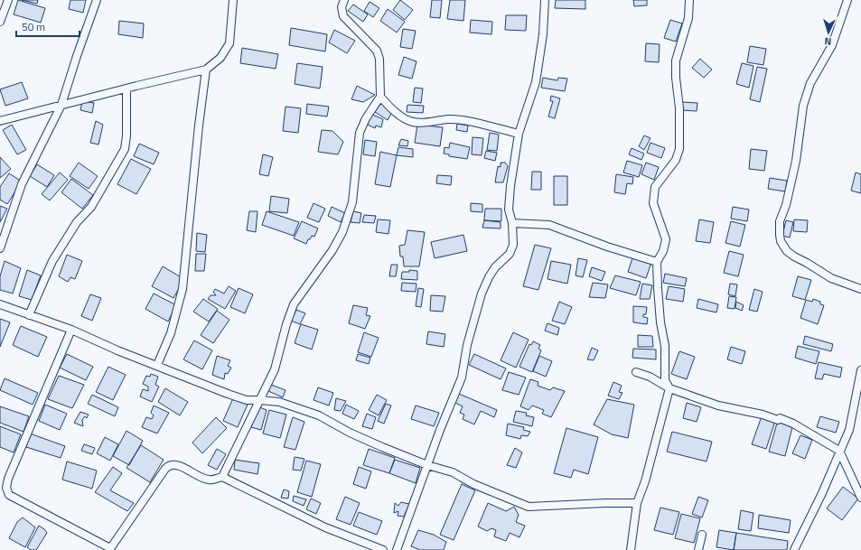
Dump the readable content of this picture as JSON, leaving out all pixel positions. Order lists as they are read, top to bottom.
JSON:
{
  "scale_bar": "50 m",
  "north": "bottom"
}
